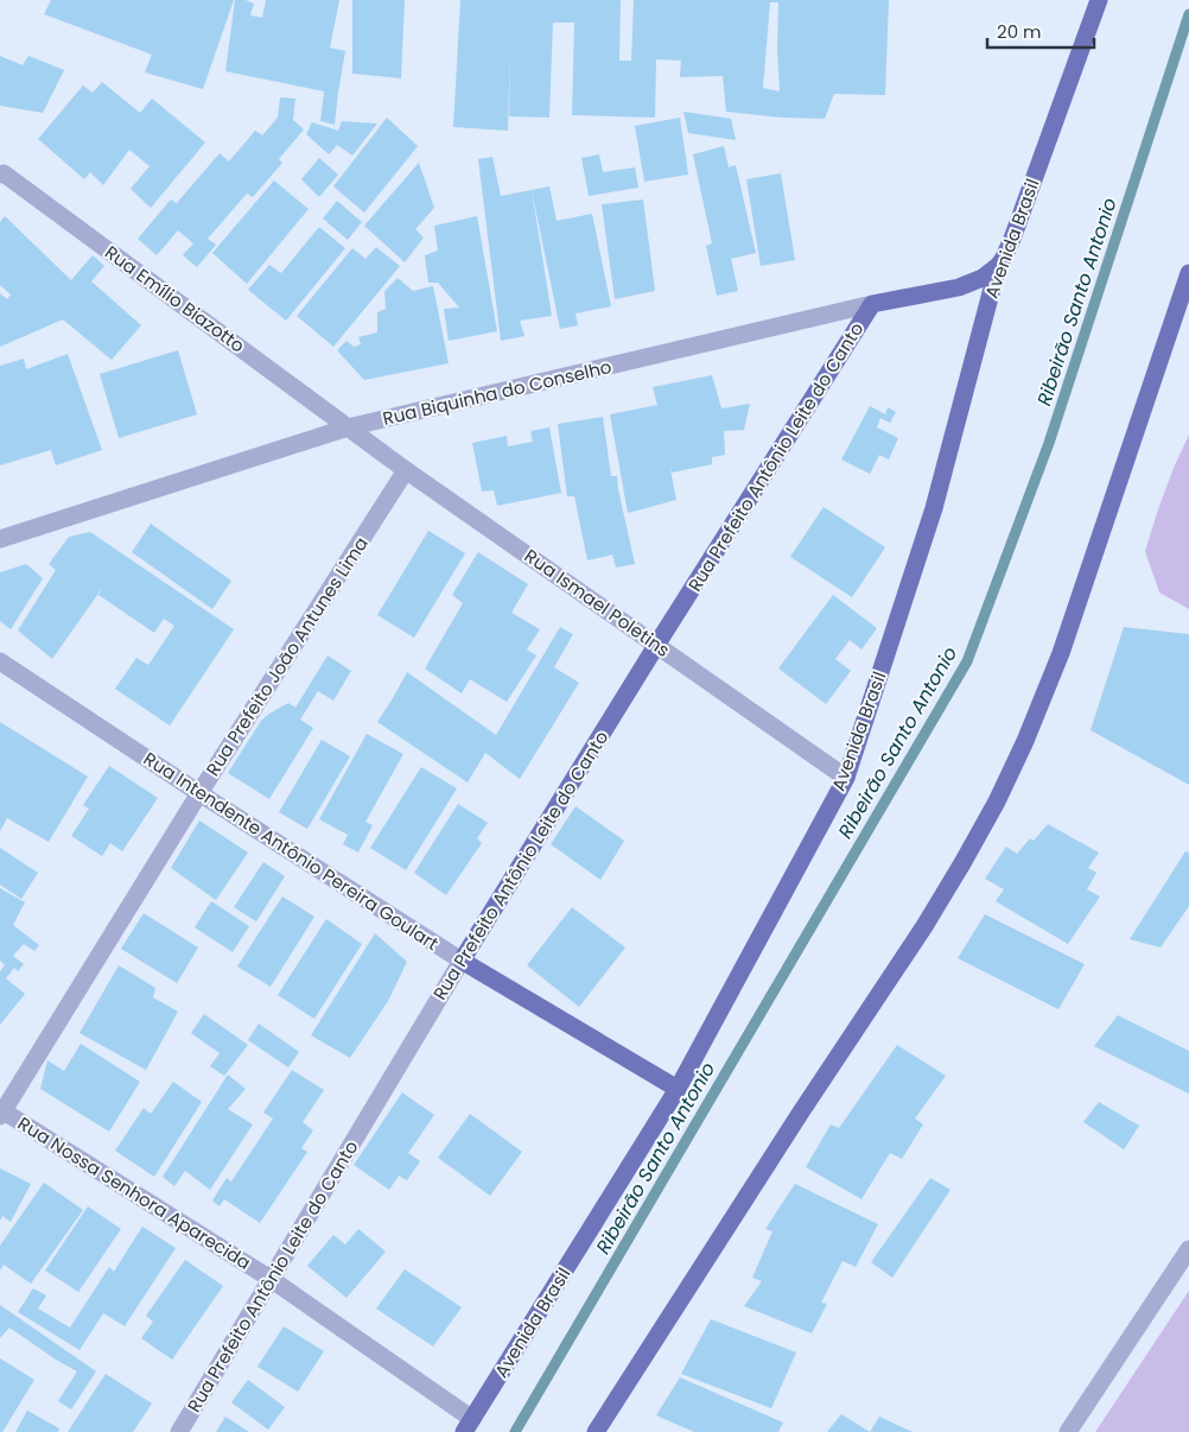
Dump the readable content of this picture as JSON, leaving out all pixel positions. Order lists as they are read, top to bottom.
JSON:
{
  "streets": {
    "main road": [
      "Avenida Brasil",
      "Rua Biquinha do Conselho",
      "Rua Prefeito Antônio Leite do Canto",
      "Rua Intendente Antônio Pereira Goulart"
    ],
    "street": [
      "Rua Emílio Biazotto",
      "Rua Ismael Poletins",
      "Rua Prefeito João Antunes Lima",
      "Rua Nossa Senhora Aparecida"
    ]
  },
  "crossings": [
    ["Avenida Brasil", "Rua Biquinha do Conselho"],
    ["Avenida Brasil", "Rua Ismael Poletins"],
    ["Avenida Brasil", "Rua Intendente Antônio Pereira Goulart"],
    ["Avenida Brasil", "Rua Nossa Senhora Aparecida"],
    ["Rua Emílio Biazotto", "Rua Biquinha do Conselho"],
    ["Rua Emílio Biazotto", "Rua Ismael Poletins"],
    ["Rua Biquinha do Conselho", "Rua Prefeito Antônio Leite do Canto"],
    ["Rua Biquinha do Conselho", "Rua Ismael Poletins"],
    ["Rua Prefeito Antônio Leite do Canto", "Rua Ismael Poletins"],
    ["Rua Prefeito Antônio Leite do Canto", "Rua Intendente Antônio Pereira Goulart"],
    ["Rua Prefeito Antônio Leite do Canto", "Rua Nossa Senhora Aparecida"],
    ["Rua Ismael Poletins", "Rua Prefeito João Antunes Lima"],
    ["Rua Prefeito João Antunes Lima", "Rua Intendente Antônio Pereira Goulart"],
    ["Rua Prefeito João Antunes Lima", "Rua Nossa Senhora Aparecida"]
  ],
  "water": ["Ribeirão Santo Antonio"],
  "scale_bar": "20 m"
}
